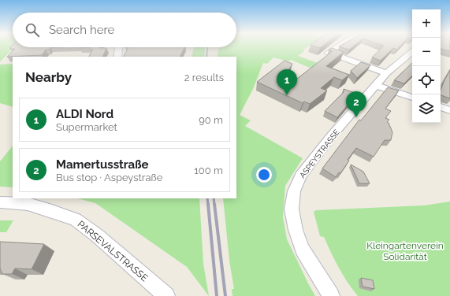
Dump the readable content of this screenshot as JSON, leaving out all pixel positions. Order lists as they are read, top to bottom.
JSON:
{
  "streets": {
    "street": ["ASPEYSTRASSE", "PARSEVALSTRASSE"]
  },
  "parks": ["Kleingartenverein Solidarität"],
  "page": {
    "map_buttons": ["+", "−"],
    "search": "Search here",
    "heading": ["Nearby", "2 results"],
    "pins": ["1", "2"],
    "list": [
      {
        "mark": "1",
        "name": "ALDI Nord",
        "note": "Supermarket",
        "value": "90 m"
      },
      {
        "mark": "2",
        "name": "Mamertusstraße",
        "note": "Bus stop · Aspeystraße",
        "value": "100 m"
      }
    ]
  }
}
